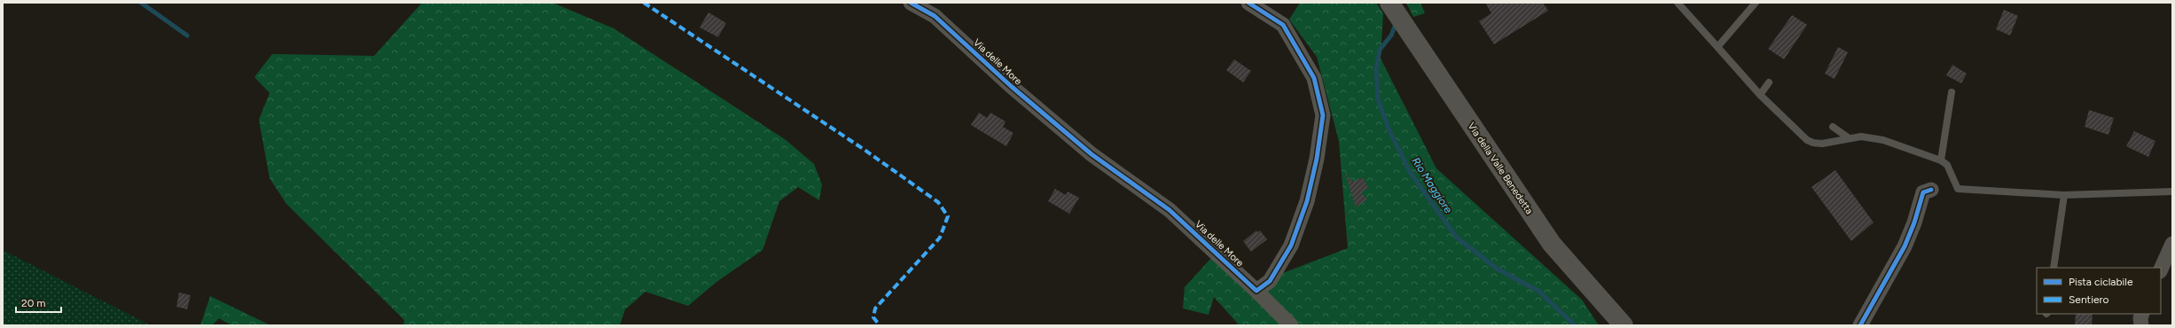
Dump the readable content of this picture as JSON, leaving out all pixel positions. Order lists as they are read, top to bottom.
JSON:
{
  "streets": {
    "main road": ["Via della Valle Benedetta"],
    "street": ["Via delle More"]
  },
  "water": ["Rio Maggiore"],
  "legend": ["Pista ciclabile", "Sentiero"],
  "scale_bar": "20 m"
}
